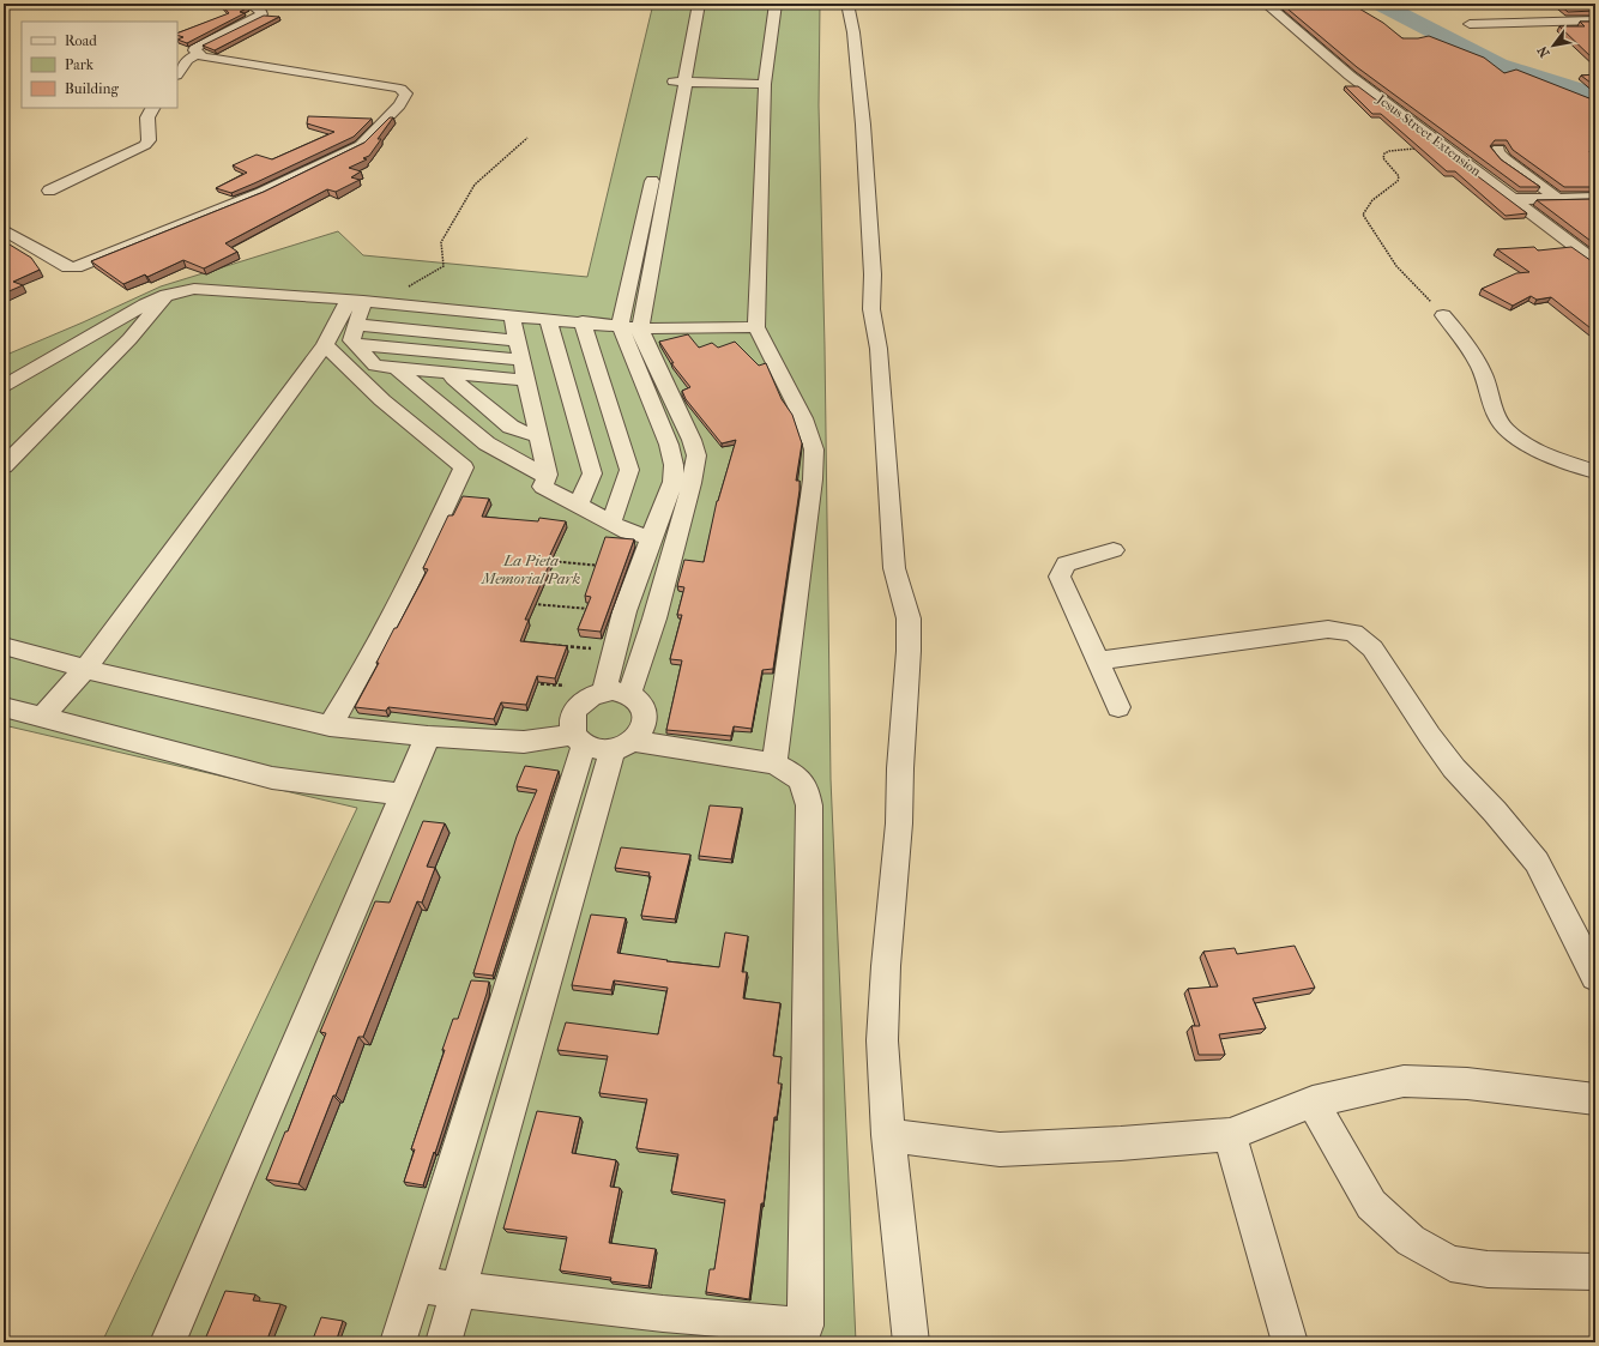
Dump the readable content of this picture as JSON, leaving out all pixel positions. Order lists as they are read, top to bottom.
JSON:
{
  "streets": {
    "street": ["Jesus Street Extension"]
  },
  "parks": ["La Pieta Memorial Park"],
  "legend": ["Road", "Park", "Building"],
  "north": "bottom left"
}
